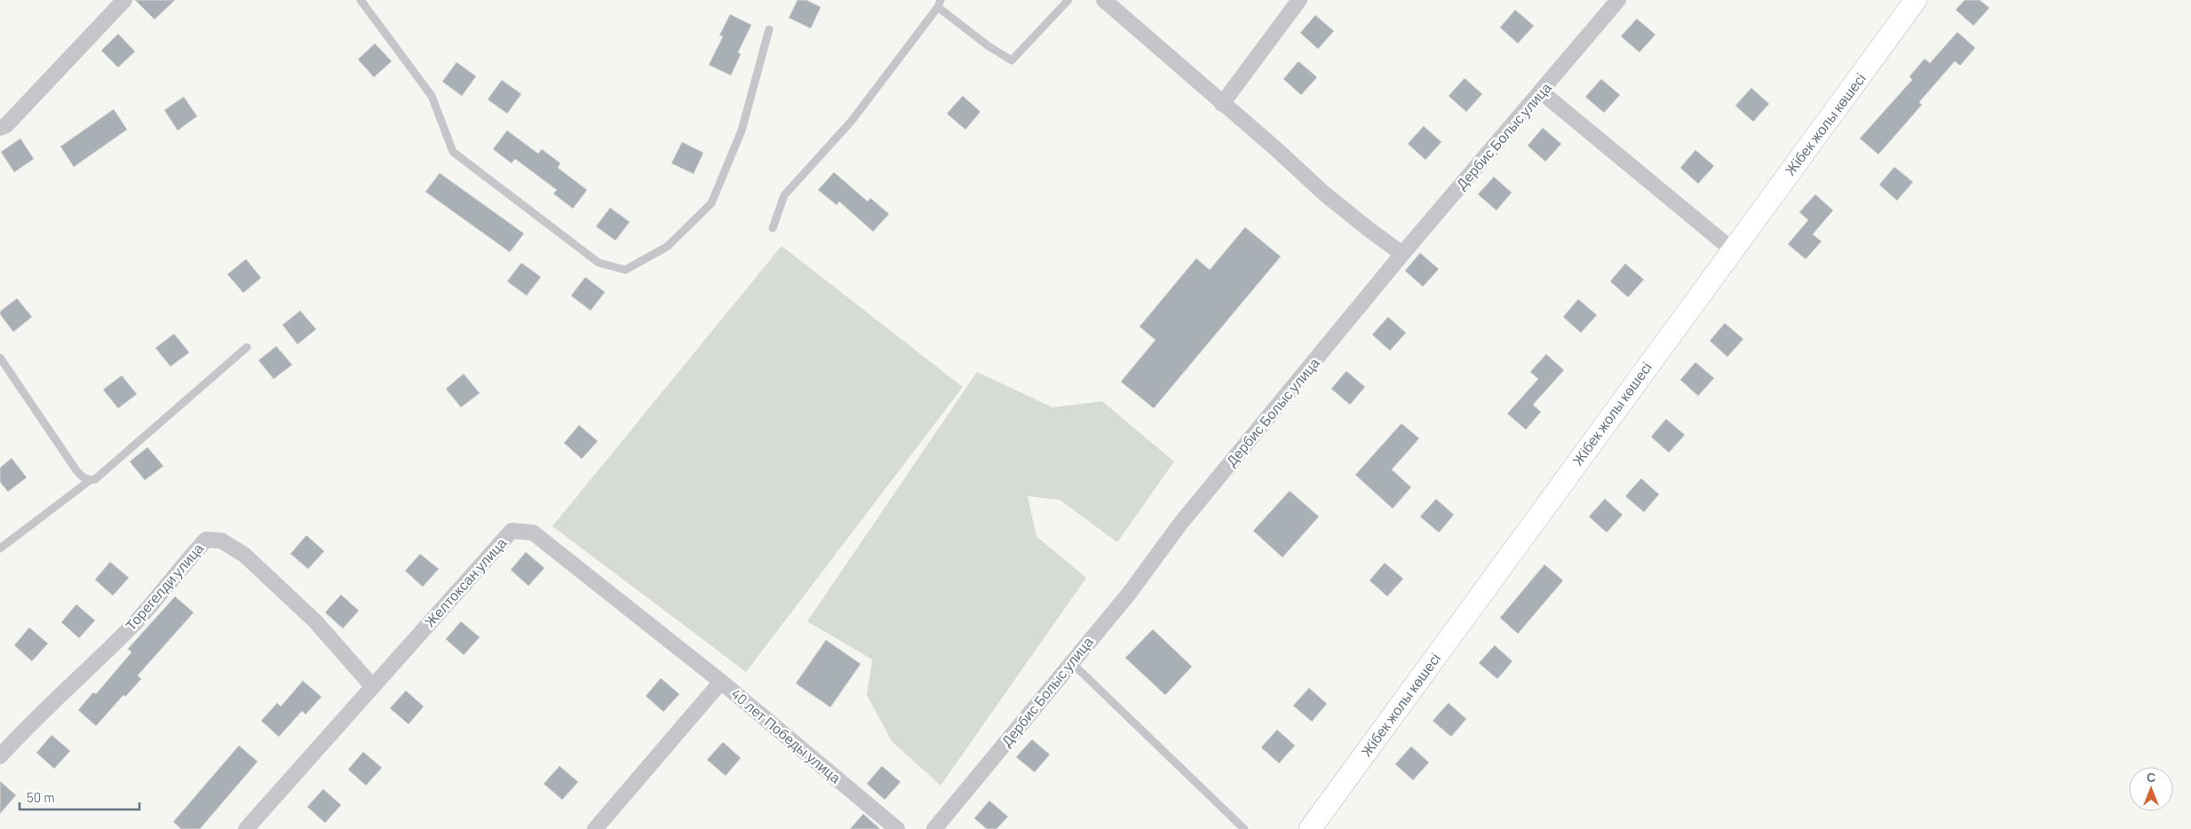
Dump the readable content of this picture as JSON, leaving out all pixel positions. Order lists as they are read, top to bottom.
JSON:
{
  "streets": {
    "street": [
      "Жібек жолы көшесі",
      "Дербис Болыс улица",
      "Желтоксан улица",
      "Торегелди улица",
      "40 лет Победы улица"
    ]
  },
  "crossings": [
    ["Желтоксан улица", "Торегелди улица"],
    ["Желтоксан улица", "40 лет Победы улица"]
  ],
  "scale_bar": "50 m",
  "north": "top"
}
